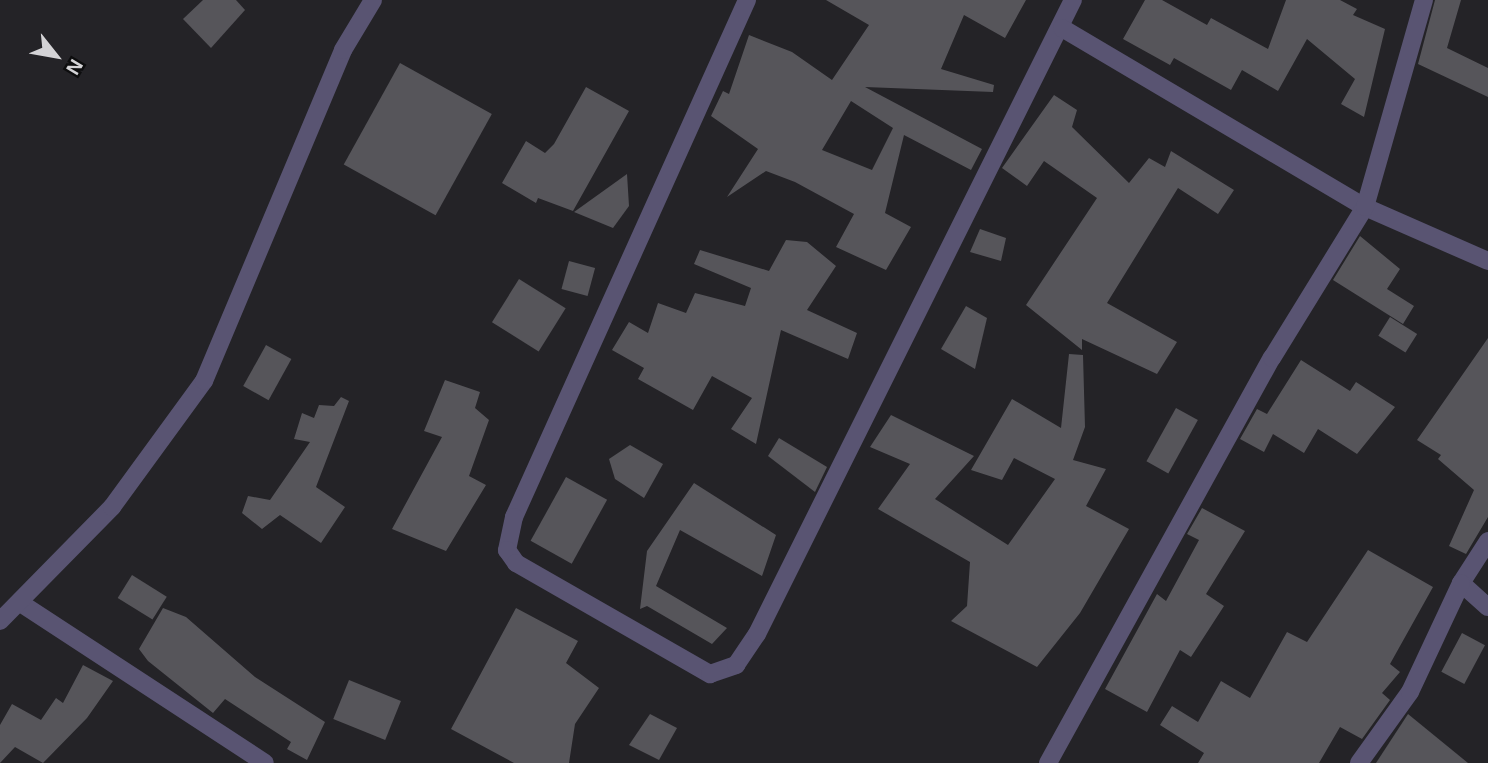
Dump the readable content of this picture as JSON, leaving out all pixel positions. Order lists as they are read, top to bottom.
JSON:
{
  "north": "bottom right"
}
